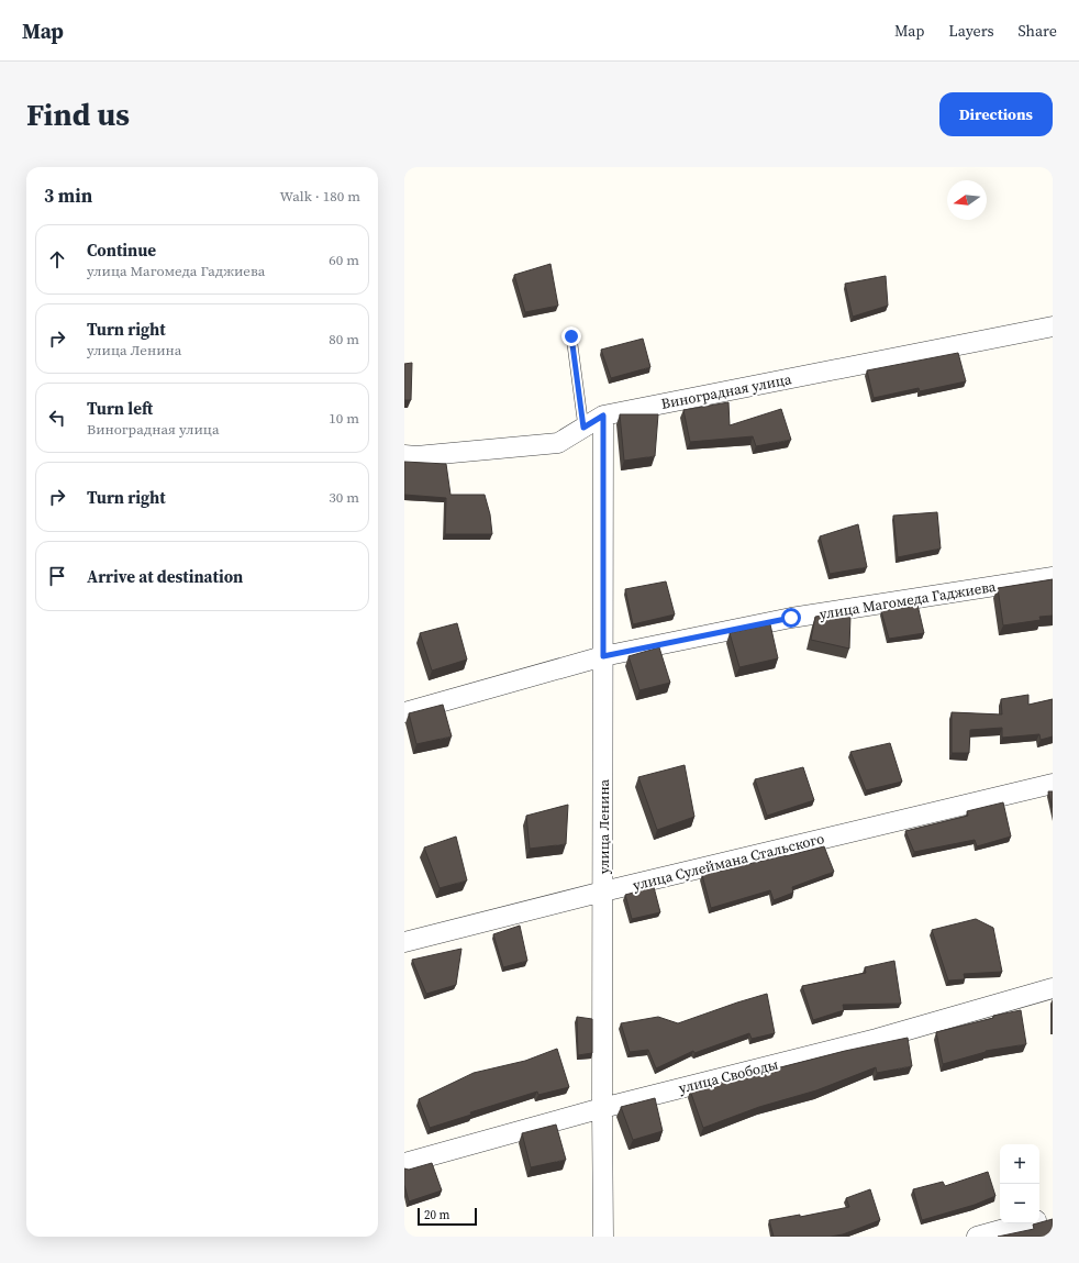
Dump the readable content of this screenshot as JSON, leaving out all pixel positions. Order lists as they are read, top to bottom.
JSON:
{
  "streets": {
    "street": [
      "Виноградная улица",
      "улица Магомеда Гаджиева",
      "улица Ленина",
      "улица Сулеймана Стальского",
      "улица Свободы"
    ]
  },
  "crossings": [
    ["Виноградная улица", "улица Ленина"],
    ["улица Магомеда Гаджиева", "улица Ленина"],
    ["улица Ленина", "улица Сулеймана Стальского"],
    ["улица Ленина", "улица Свободы"]
  ],
  "scale_bar": "20 m",
  "north": "left",
  "page": {
    "header": "Map",
    "nav": ["Map", "Layers", "Share"],
    "buttons": "Directions",
    "title": "Find us",
    "heading": ["3 min", "Walk · 180 m"],
    "list": [
      ["Continue", "улица Магомеда Гаджиева", "60 m"],
      ["Turn right", "улица Ленина", "80 m"],
      ["Turn left", "Виноградная улица", "10 m"],
      ["Turn right", "30 m"],
      "Arrive at destination"
    ],
    "map_buttons": ["+", "−"],
    "scale": "20 m"
  }
}
